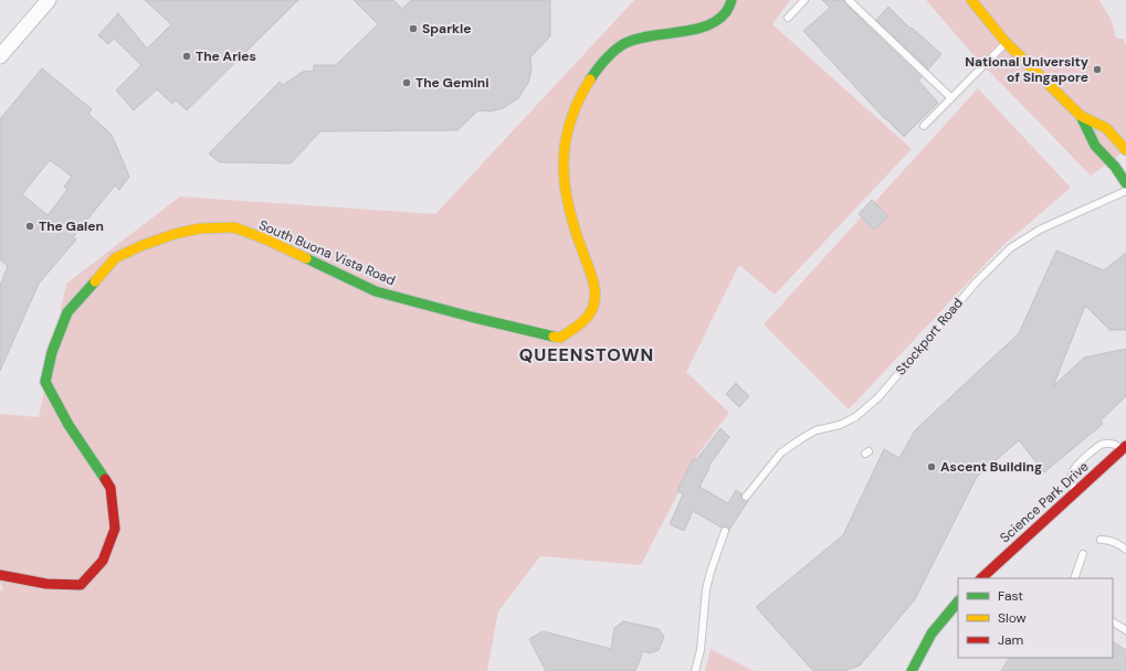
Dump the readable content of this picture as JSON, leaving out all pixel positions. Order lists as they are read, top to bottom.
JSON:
{
  "streets": {
    "street": ["South Buona Vista Road", "Science Park Drive"],
    "lane": ["Stockport Road"]
  },
  "districts": ["QUEENSTOWN"],
  "places": [
    "Sparkle",
    "The Aries",
    "National University of Singapore",
    "The Gemini",
    "The Galen",
    "Ascent Building"
  ],
  "legend": ["Fast", "Slow", "Jam"]
}
